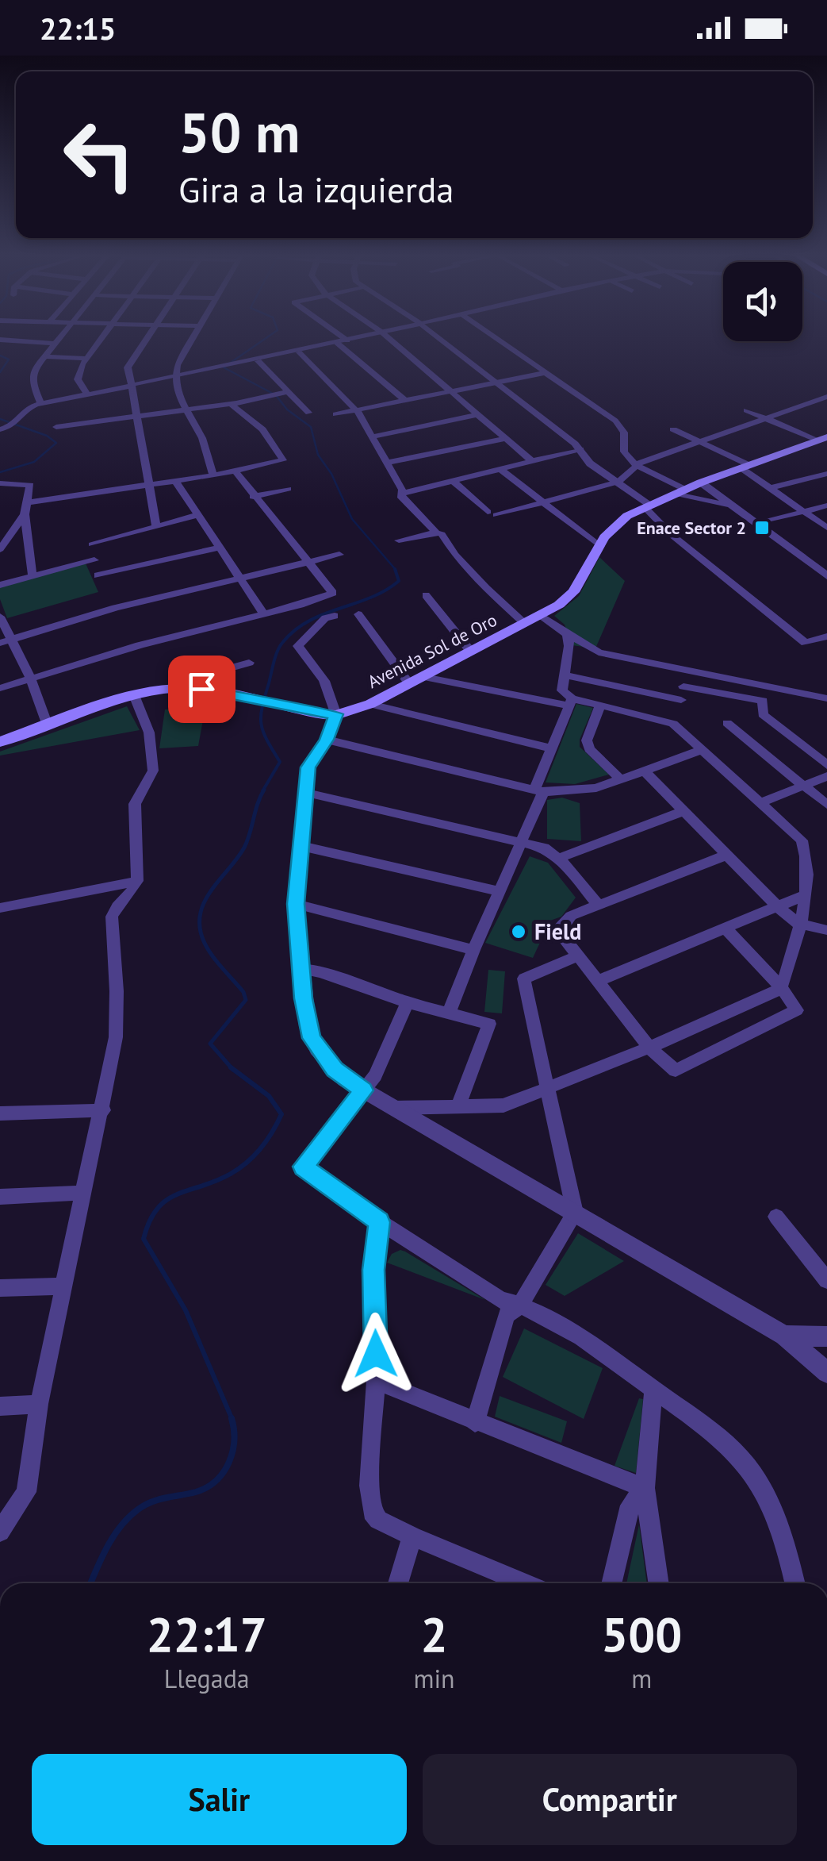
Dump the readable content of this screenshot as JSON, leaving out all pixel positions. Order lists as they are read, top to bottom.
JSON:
{
  "streets": {
    "main road": ["Avenida Sol de Oro"]
  },
  "places": {
    "transit": ["Enace Sector 2"],
    "other": ["Field"]
  },
  "page": {
    "status": "22:15",
    "turn": ["50 m", "Gira a la izquierda"],
    "eta": [
      "22:17",
      "Llegada",
      "2",
      "min",
      "500",
      "m"
    ],
    "buttons": ["Salir", "Compartir"]
  }
}
